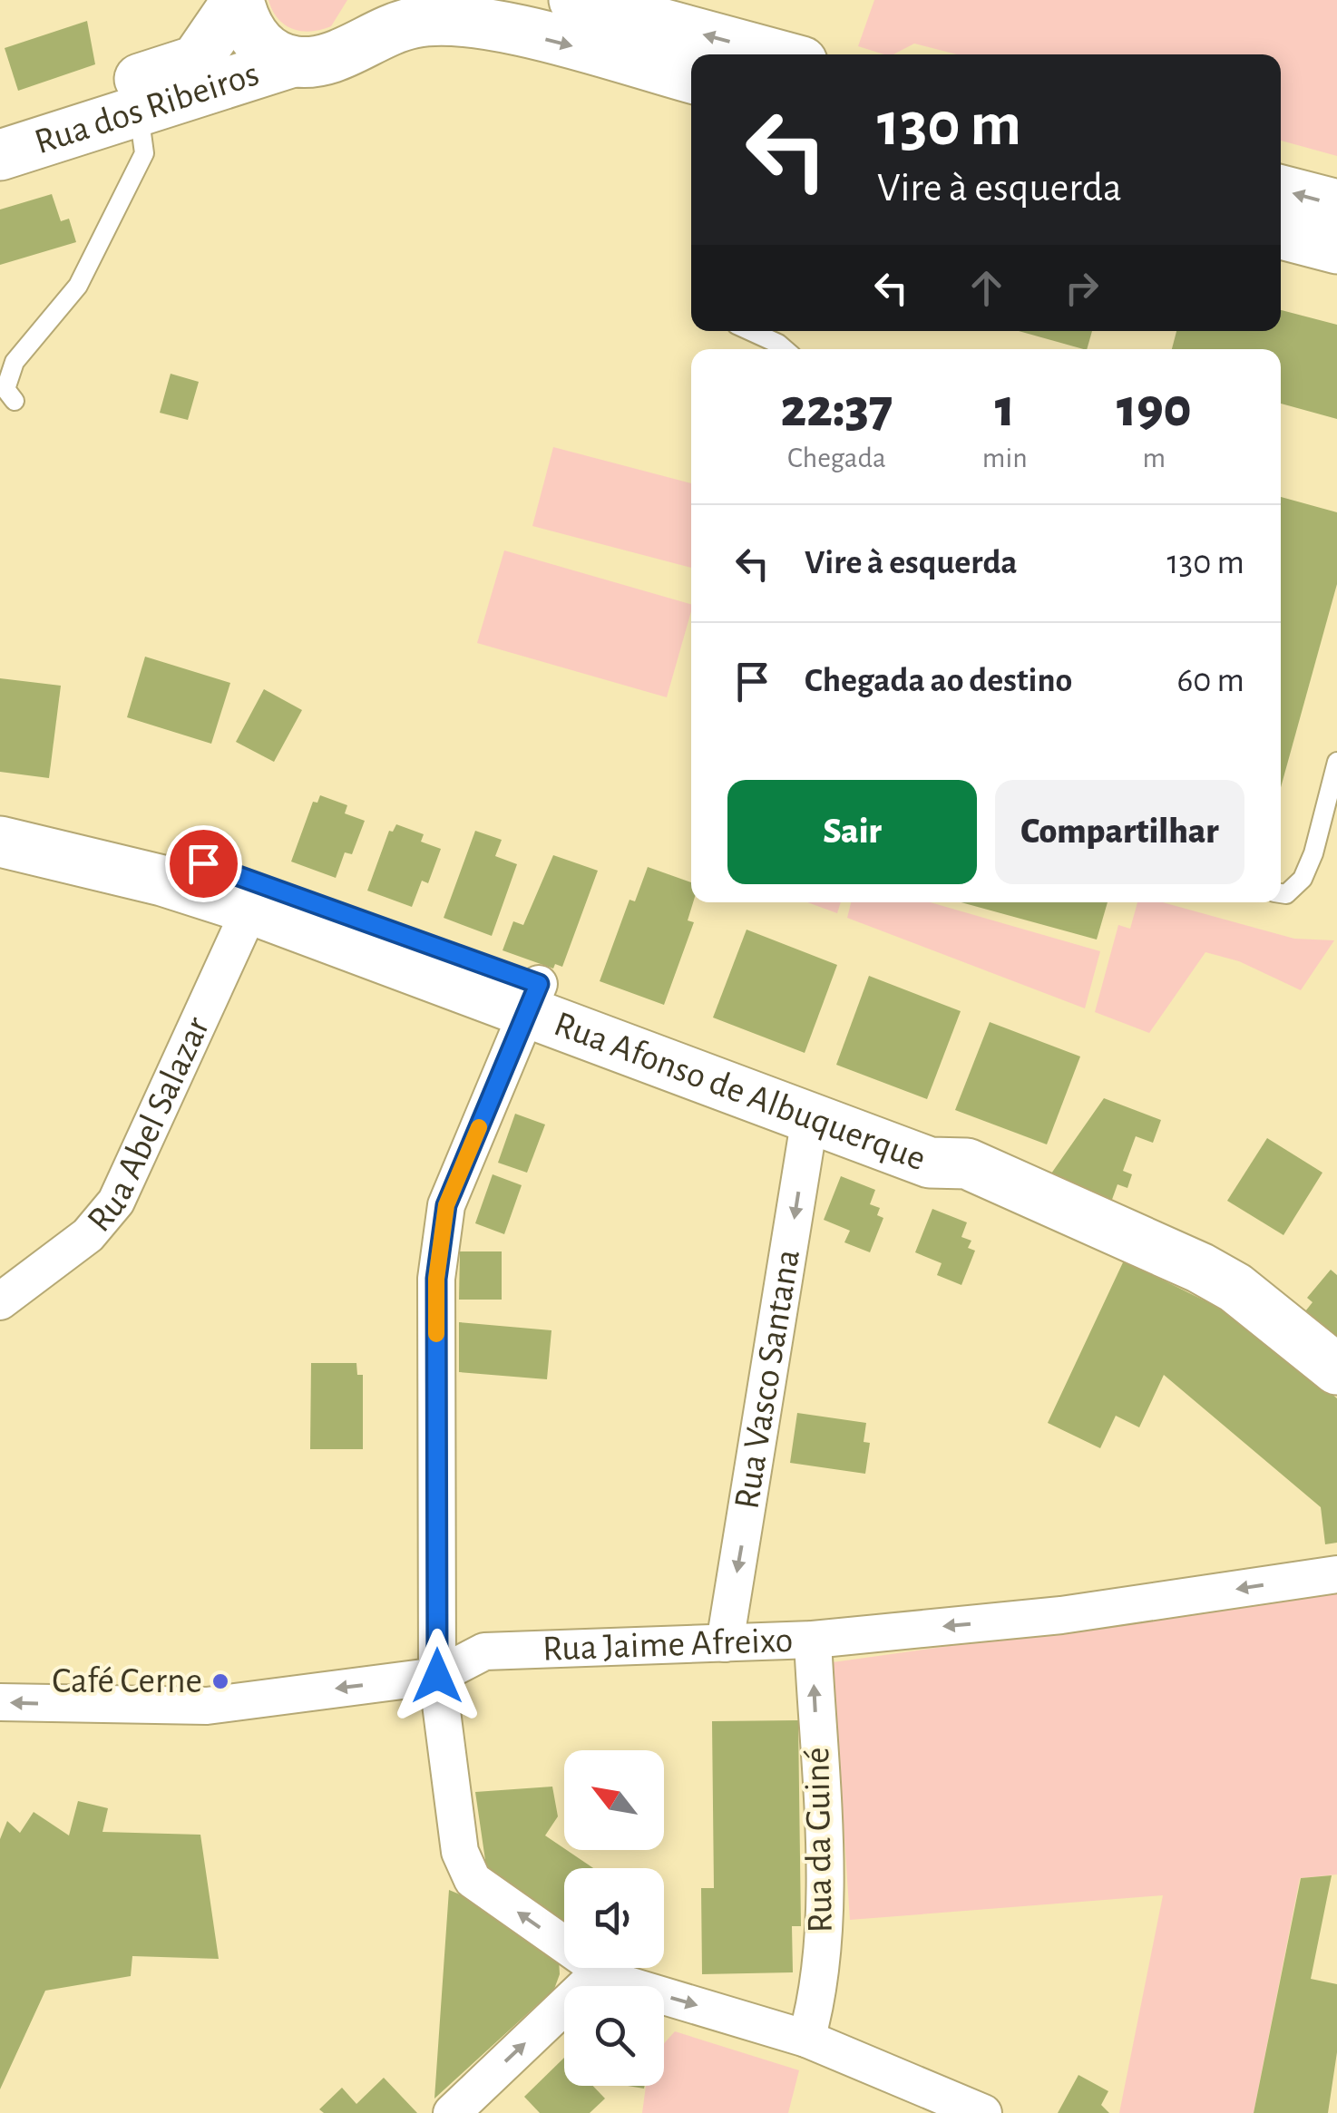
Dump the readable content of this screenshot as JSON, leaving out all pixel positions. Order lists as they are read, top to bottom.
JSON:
{
  "streets": {
    "street": [
      "Rua dos Ribeiros",
      "Rua Afonso de Albuquerque",
      "Rua Abel Salazar",
      "Rua Vasco Santana",
      "Rua Jaime Afreixo",
      "Rua da Guiné"
    ]
  },
  "crossings": [
    ["Rua Afonso de Albuquerque", "Rua Abel Salazar"],
    ["Rua Afonso de Albuquerque", "Rua Vasco Santana"],
    ["Rua Vasco Santana", "Rua Jaime Afreixo"],
    ["Rua Jaime Afreixo", "Rua da Guiné"]
  ],
  "one_way": ["Rua Jaime Afreixo", "Rua da Guiné"],
  "places": ["Café Cerne"],
  "north": "top left",
  "page": {
    "turn": ["130 m", "Vire à esquerda"],
    "eta": [
      "22:37",
      "Chegada",
      "1",
      "min",
      "190",
      "m"
    ],
    "list": [
      {
        "name": "Vire à esquerda",
        "value": "130 m"
      },
      {
        "name": "Chegada ao destino",
        "value": "60 m"
      }
    ],
    "buttons": ["Sair", "Compartilhar"]
  }
}
